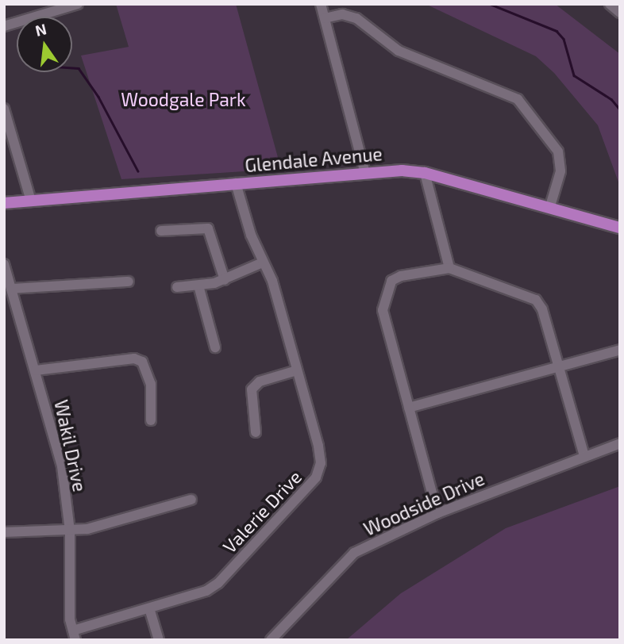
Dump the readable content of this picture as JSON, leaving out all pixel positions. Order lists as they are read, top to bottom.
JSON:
{
  "streets": {
    "main road": ["Glendale Avenue"],
    "street": ["Wakil Drive", "Woodside Drive", "Valerie Drive"]
  },
  "crossings": [
    ["Glendale Avenue", "Valerie Drive"],
    ["Wakil Drive", "Valerie Drive"]
  ],
  "parks": ["Woodgale Park"],
  "north": "top"
}
